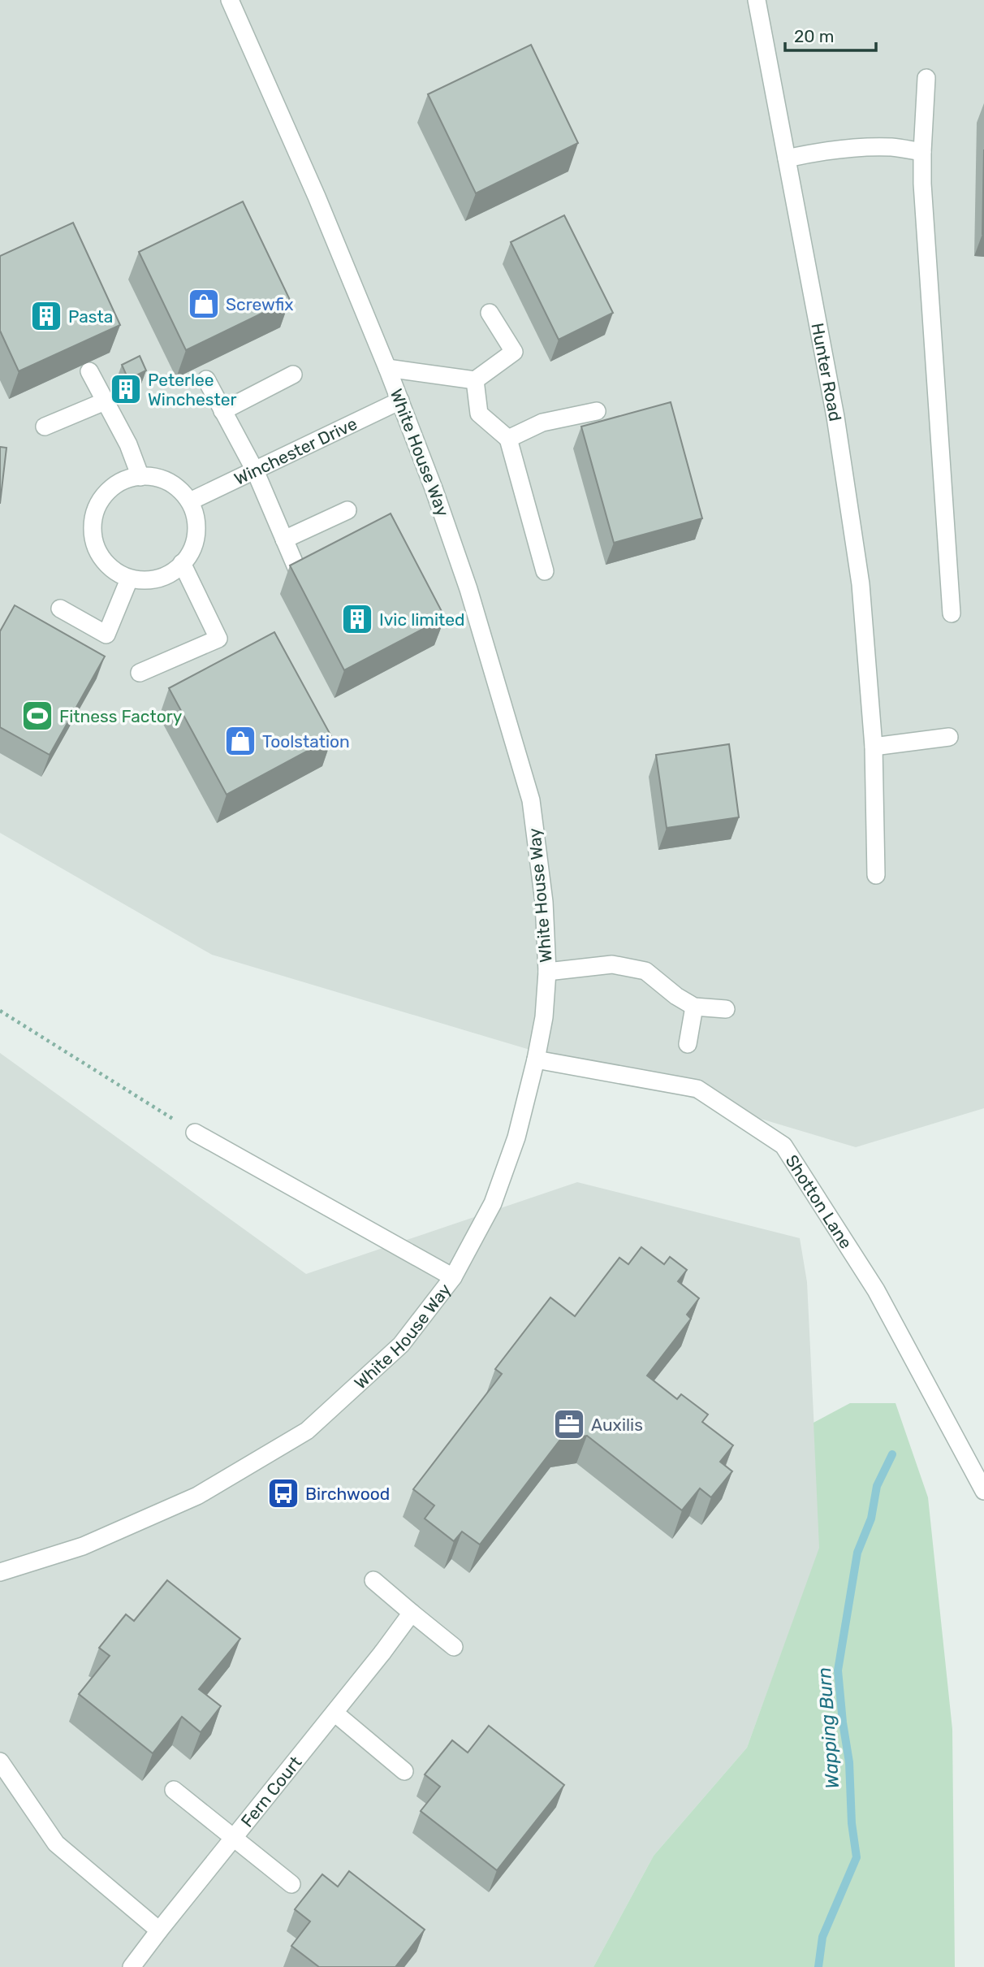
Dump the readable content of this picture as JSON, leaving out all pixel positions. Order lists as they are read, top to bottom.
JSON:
{
  "streets": {
    "street": [
      "Hunter Road",
      "Winchester Drive",
      "White House Way",
      "Shotton Lane",
      "Fern Court"
    ]
  },
  "crossings": [
    ["Winchester Drive", "White House Way"],
    ["White House Way", "Shotton Lane"]
  ],
  "water": ["Wapping Burn"],
  "places": {
    "shop": ["Screwfix", "Toolstation"],
    "building": ["Pasta", "Peterlee Winchester", "Ivic limited"],
    "sports": ["Fitness Factory"],
    "office": ["Auxilis"],
    "bus stop": ["Birchwood"]
  },
  "scale_bar": "20 m"
}
